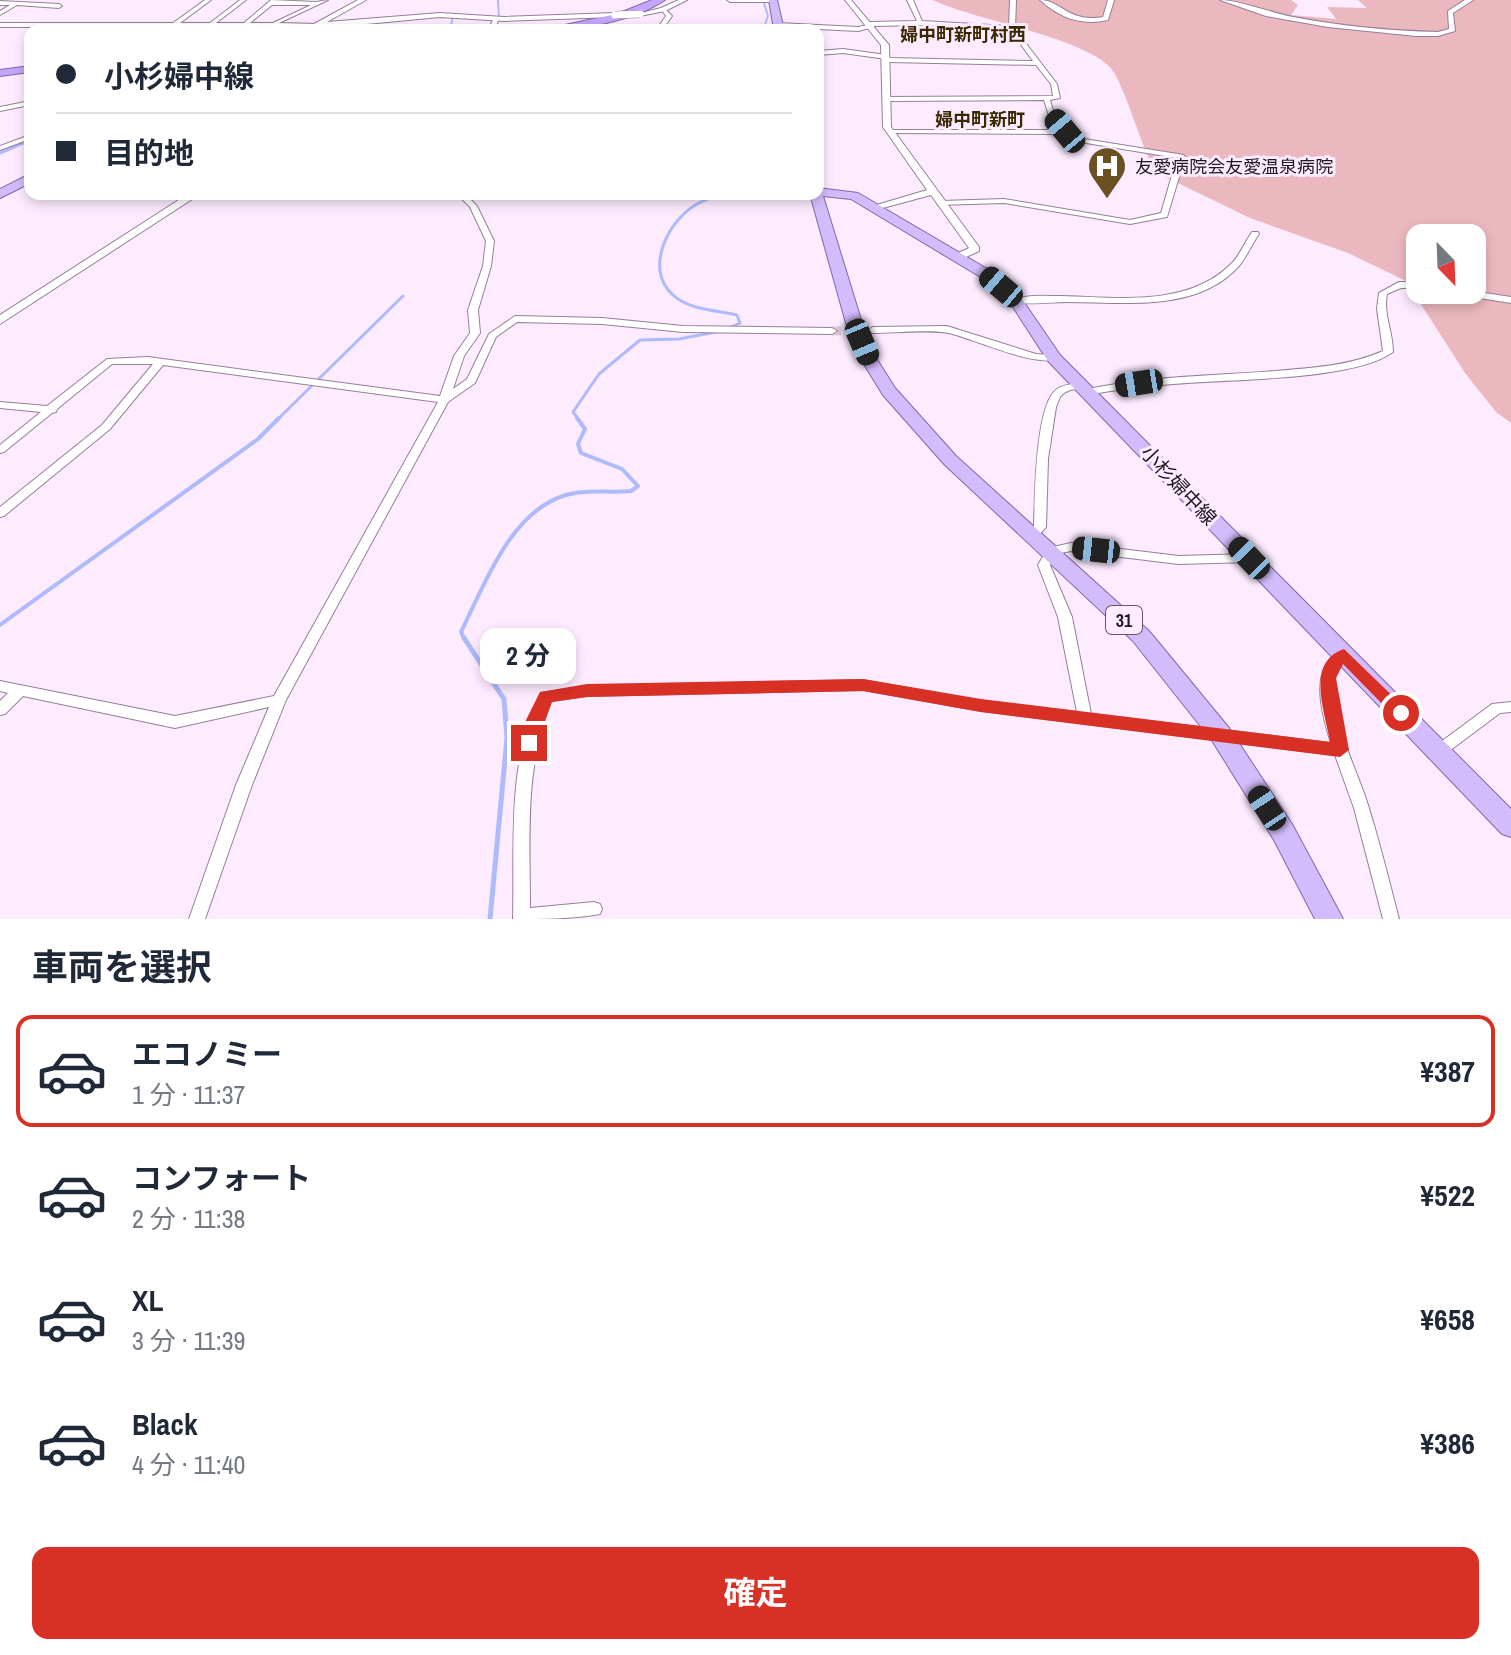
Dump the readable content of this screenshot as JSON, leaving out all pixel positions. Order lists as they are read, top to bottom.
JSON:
{
  "streets": {
    "main road": ["小杉婦中線", "31"]
  },
  "districts": ["婦中町新町村西", "婦中町新町"],
  "places": {
    "hospital": ["友愛病院会友愛温泉病院"]
  },
  "north": "bottom right",
  "page": {
    "banner": ["小杉婦中線", "目的地"],
    "bubble": "2 分",
    "heading": "車両を選択",
    "list": [
      {
        "name": "エコノミー",
        "note": "1 分 · 11:37",
        "value": "¥387"
      },
      {
        "name": "コンフォート",
        "note": "2 分 · 11:38",
        "value": "¥522"
      },
      {
        "name": "XL",
        "note": "3 分 · 11:39",
        "value": "¥658"
      },
      {
        "name": "Black",
        "note": "4 分 · 11:40",
        "value": "¥386"
      }
    ],
    "buttons": "確定"
  }
}
